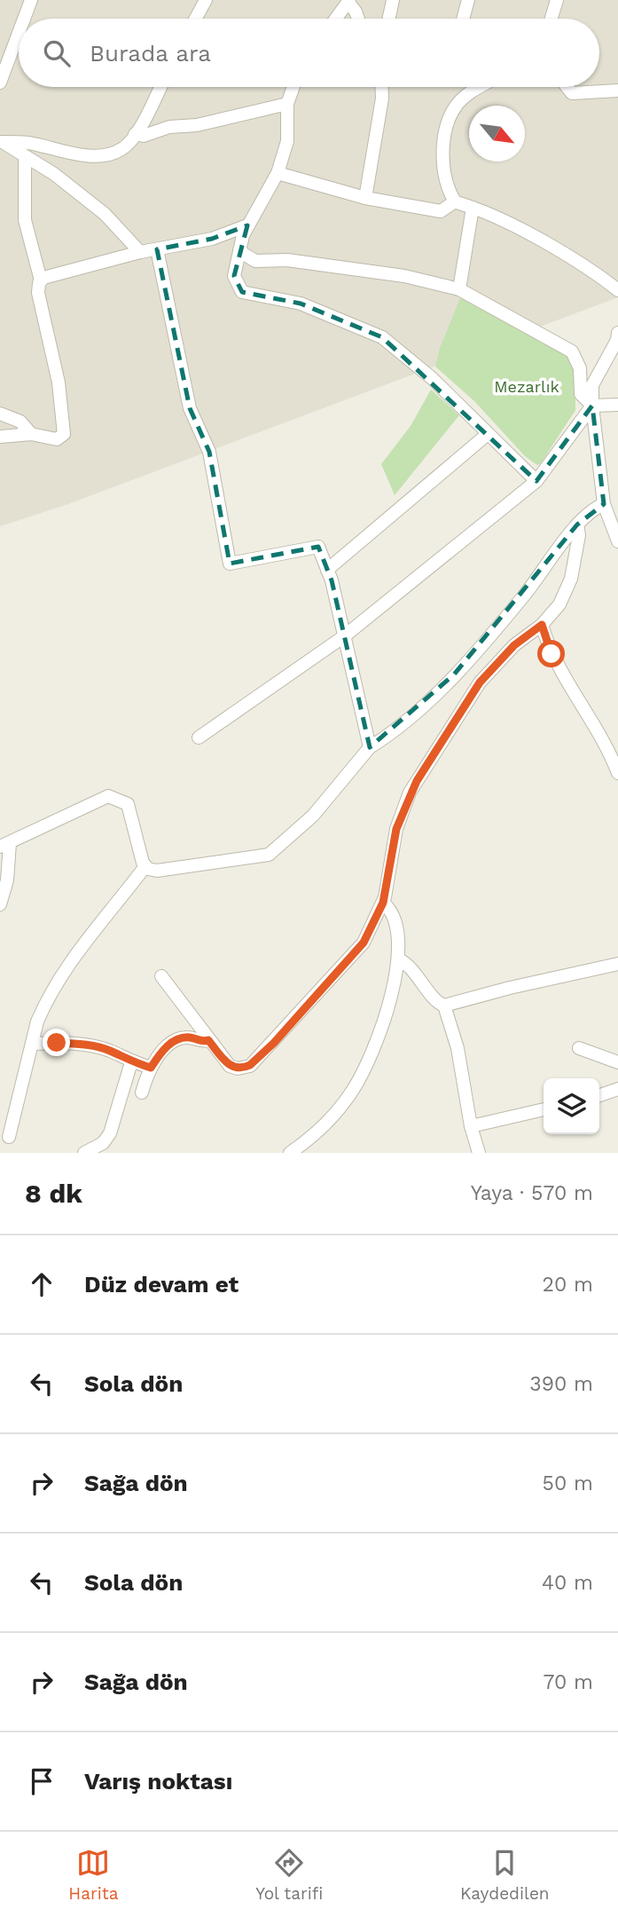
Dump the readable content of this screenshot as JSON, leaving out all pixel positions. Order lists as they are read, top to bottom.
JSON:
{
  "parks": ["Mezarlık"],
  "north": "bottom right",
  "page": {
    "search": "Burada ara",
    "heading": ["8 dk", "Yaya · 570 m"],
    "list": [
      ["Düz devam et", "20 m"],
      ["Sola dön", "390 m"],
      ["Sağa dön", "50 m"],
      ["Sola dön", "40 m"],
      ["Sağa dön", "70 m"],
      "Varış noktası"
    ],
    "nav": ["Harita", "Yol tarifi", "Kaydedilen"]
  }
}
